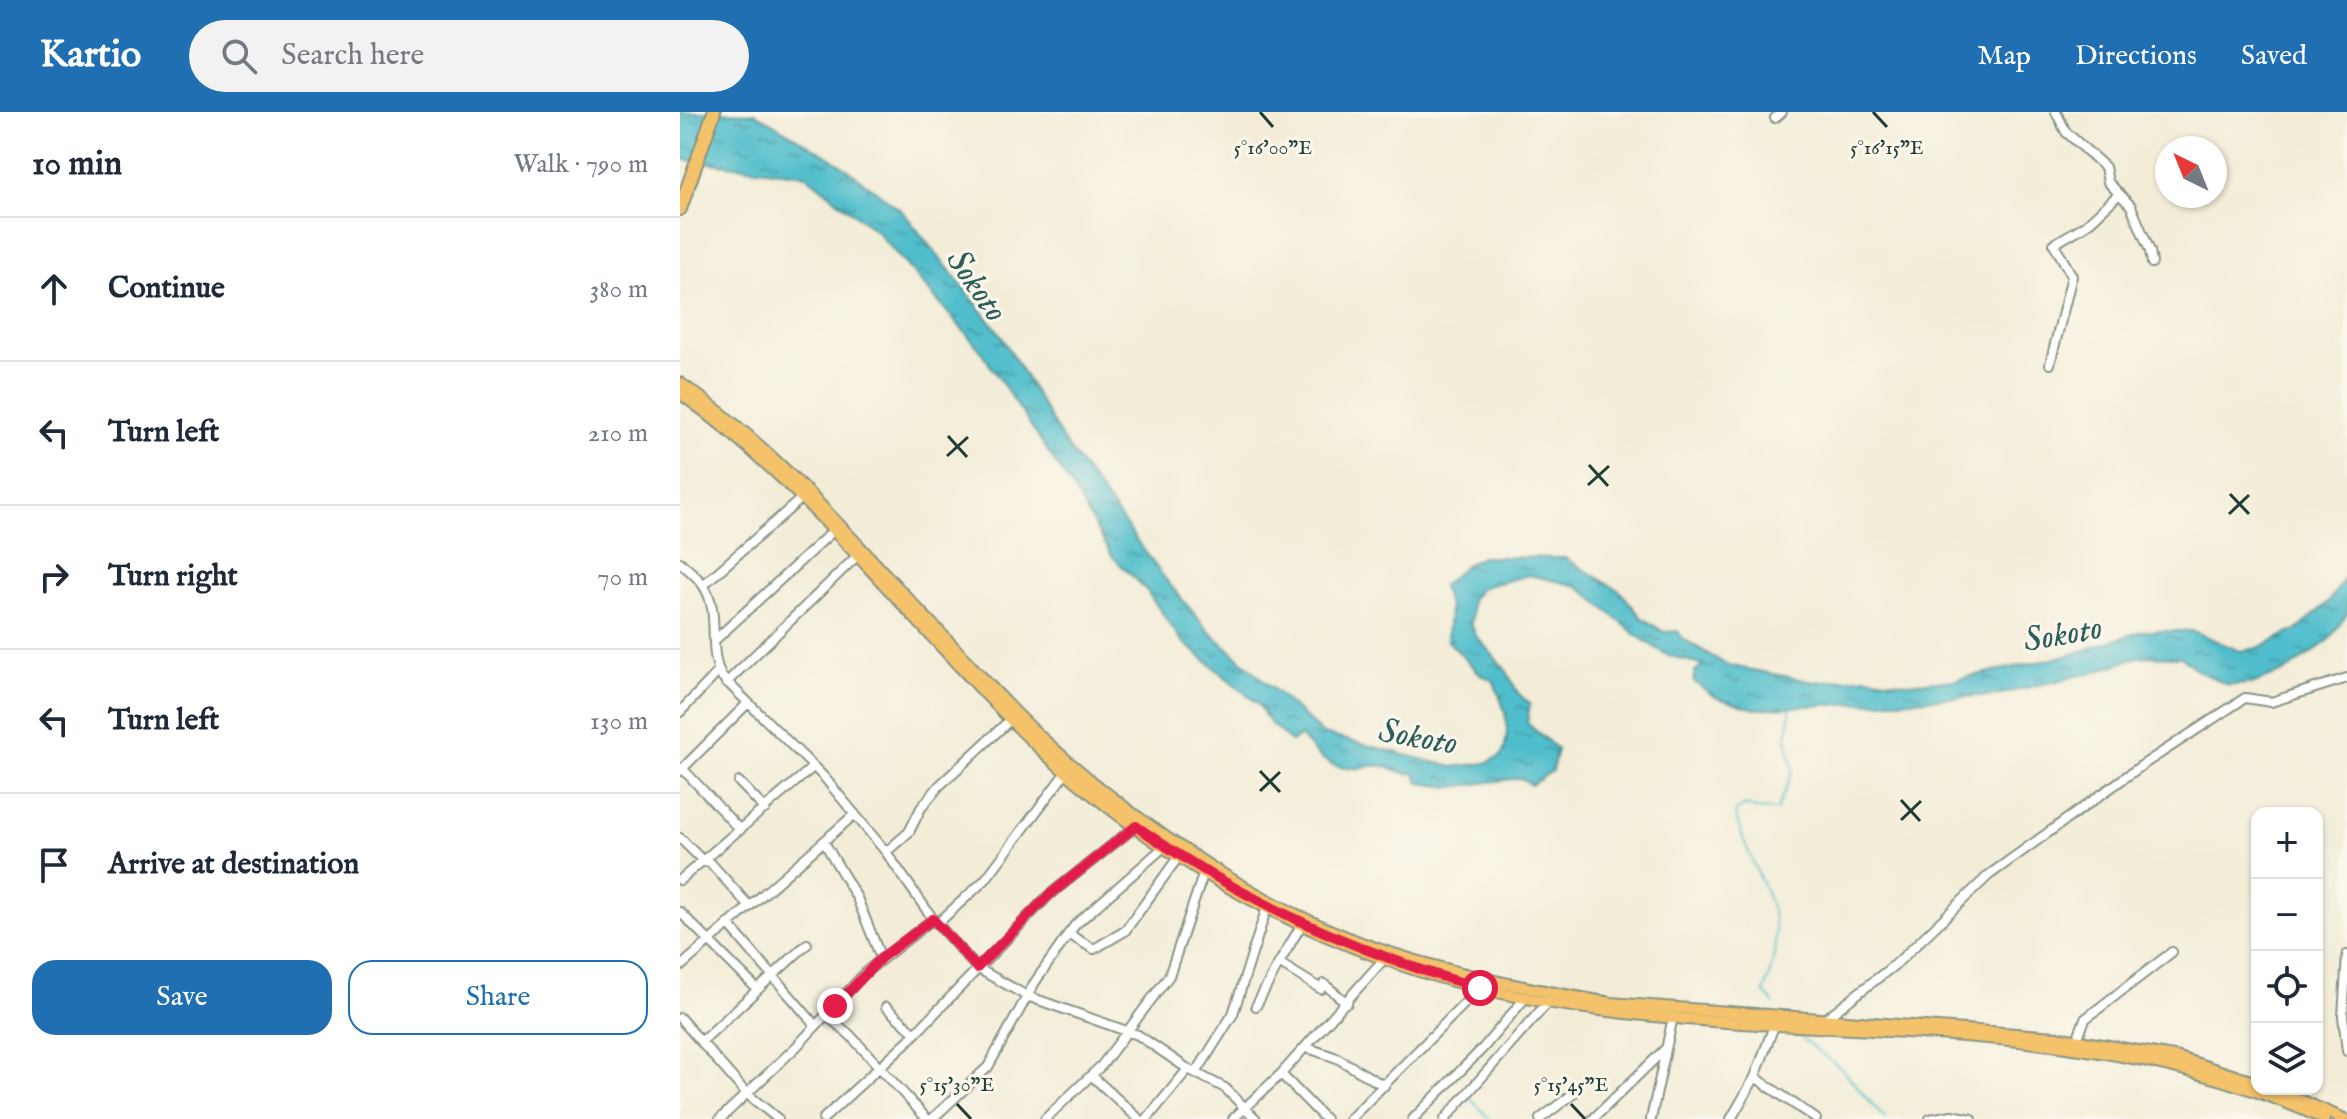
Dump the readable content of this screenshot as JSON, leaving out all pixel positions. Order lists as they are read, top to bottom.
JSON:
{
  "water": ["Sokoto"],
  "north": "top left",
  "page": {
    "header": "Kartio",
    "search": "Search here",
    "nav": ["Map", "Directions", "Saved"],
    "heading": ["10 min", "Walk · 790 m"],
    "list": [
      ["Continue", "380 m"],
      ["Turn left", "210 m"],
      ["Turn right", "70 m"],
      ["Turn left", "130 m"],
      "Arrive at destination"
    ],
    "map_buttons": ["+", "−"],
    "buttons": ["Save", "Share"]
  },
  "coordinates": [
    "5°16'00\"E",
    "5°16'15\"E",
    "5°15'30\"E",
    "5°15'45\"E"
  ]
}
